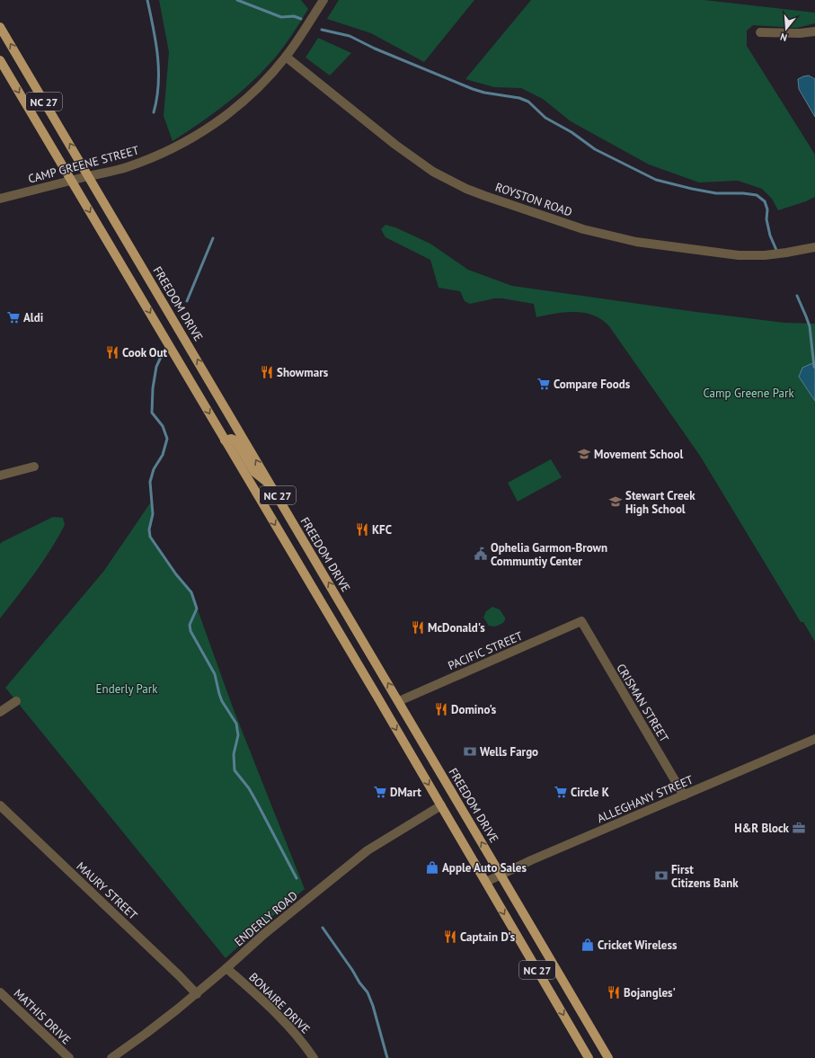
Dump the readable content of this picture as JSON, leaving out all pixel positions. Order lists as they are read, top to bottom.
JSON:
{
  "streets": {
    "main road": ["NC 27", "FREEDOM DRIVE"],
    "street": [
      "CAMP GREENE STREET",
      "ROYSTON ROAD",
      "PACIFIC STREET",
      "CRISMAN STREET",
      "ALLEGHANY STREET",
      "MAURY STREET",
      "ENDERLY ROAD",
      "BONAIRE DRIVE",
      "MATHIS DRIVE"
    ]
  },
  "crossings": [
    ["NC 27", "CAMP GREENE STREET"],
    ["NC 27", "ALLEGHANY STREET"],
    ["NC 27", "ENDERLY ROAD"],
    ["CAMP GREENE STREET", "ROYSTON ROAD"],
    ["CAMP GREENE STREET", "FREEDOM DRIVE"],
    ["FREEDOM DRIVE", "PACIFIC STREET"],
    ["FREEDOM DRIVE", "ALLEGHANY STREET"],
    ["PACIFIC STREET", "CRISMAN STREET"],
    ["CRISMAN STREET", "ALLEGHANY STREET"],
    ["MAURY STREET", "ENDERLY ROAD"],
    ["ENDERLY ROAD", "BONAIRE DRIVE"]
  ],
  "parks": ["Camp Greene Park", "Enderly Park"],
  "places": {
    "supermarket": [
      "Aldi",
      "Compare Foods",
      "DMart",
      "Circle K"
    ],
    "restaurant": [
      "Cook Out",
      "Showmars",
      "KFC",
      "McDonald's",
      "Domino's",
      "Captain D's",
      "Bojangles'"
    ],
    "school or university": ["Movement School", "Stewart Creek High School"],
    "public building": ["Ophelia Garmon-Brown Communtiy Center"],
    "bank": ["Wells Fargo", "First Citizens Bank"],
    "office": ["H&R Block"],
    "shop": ["Apple Auto Sales", "Cricket Wireless"]
  },
  "north": "bottom"
}
